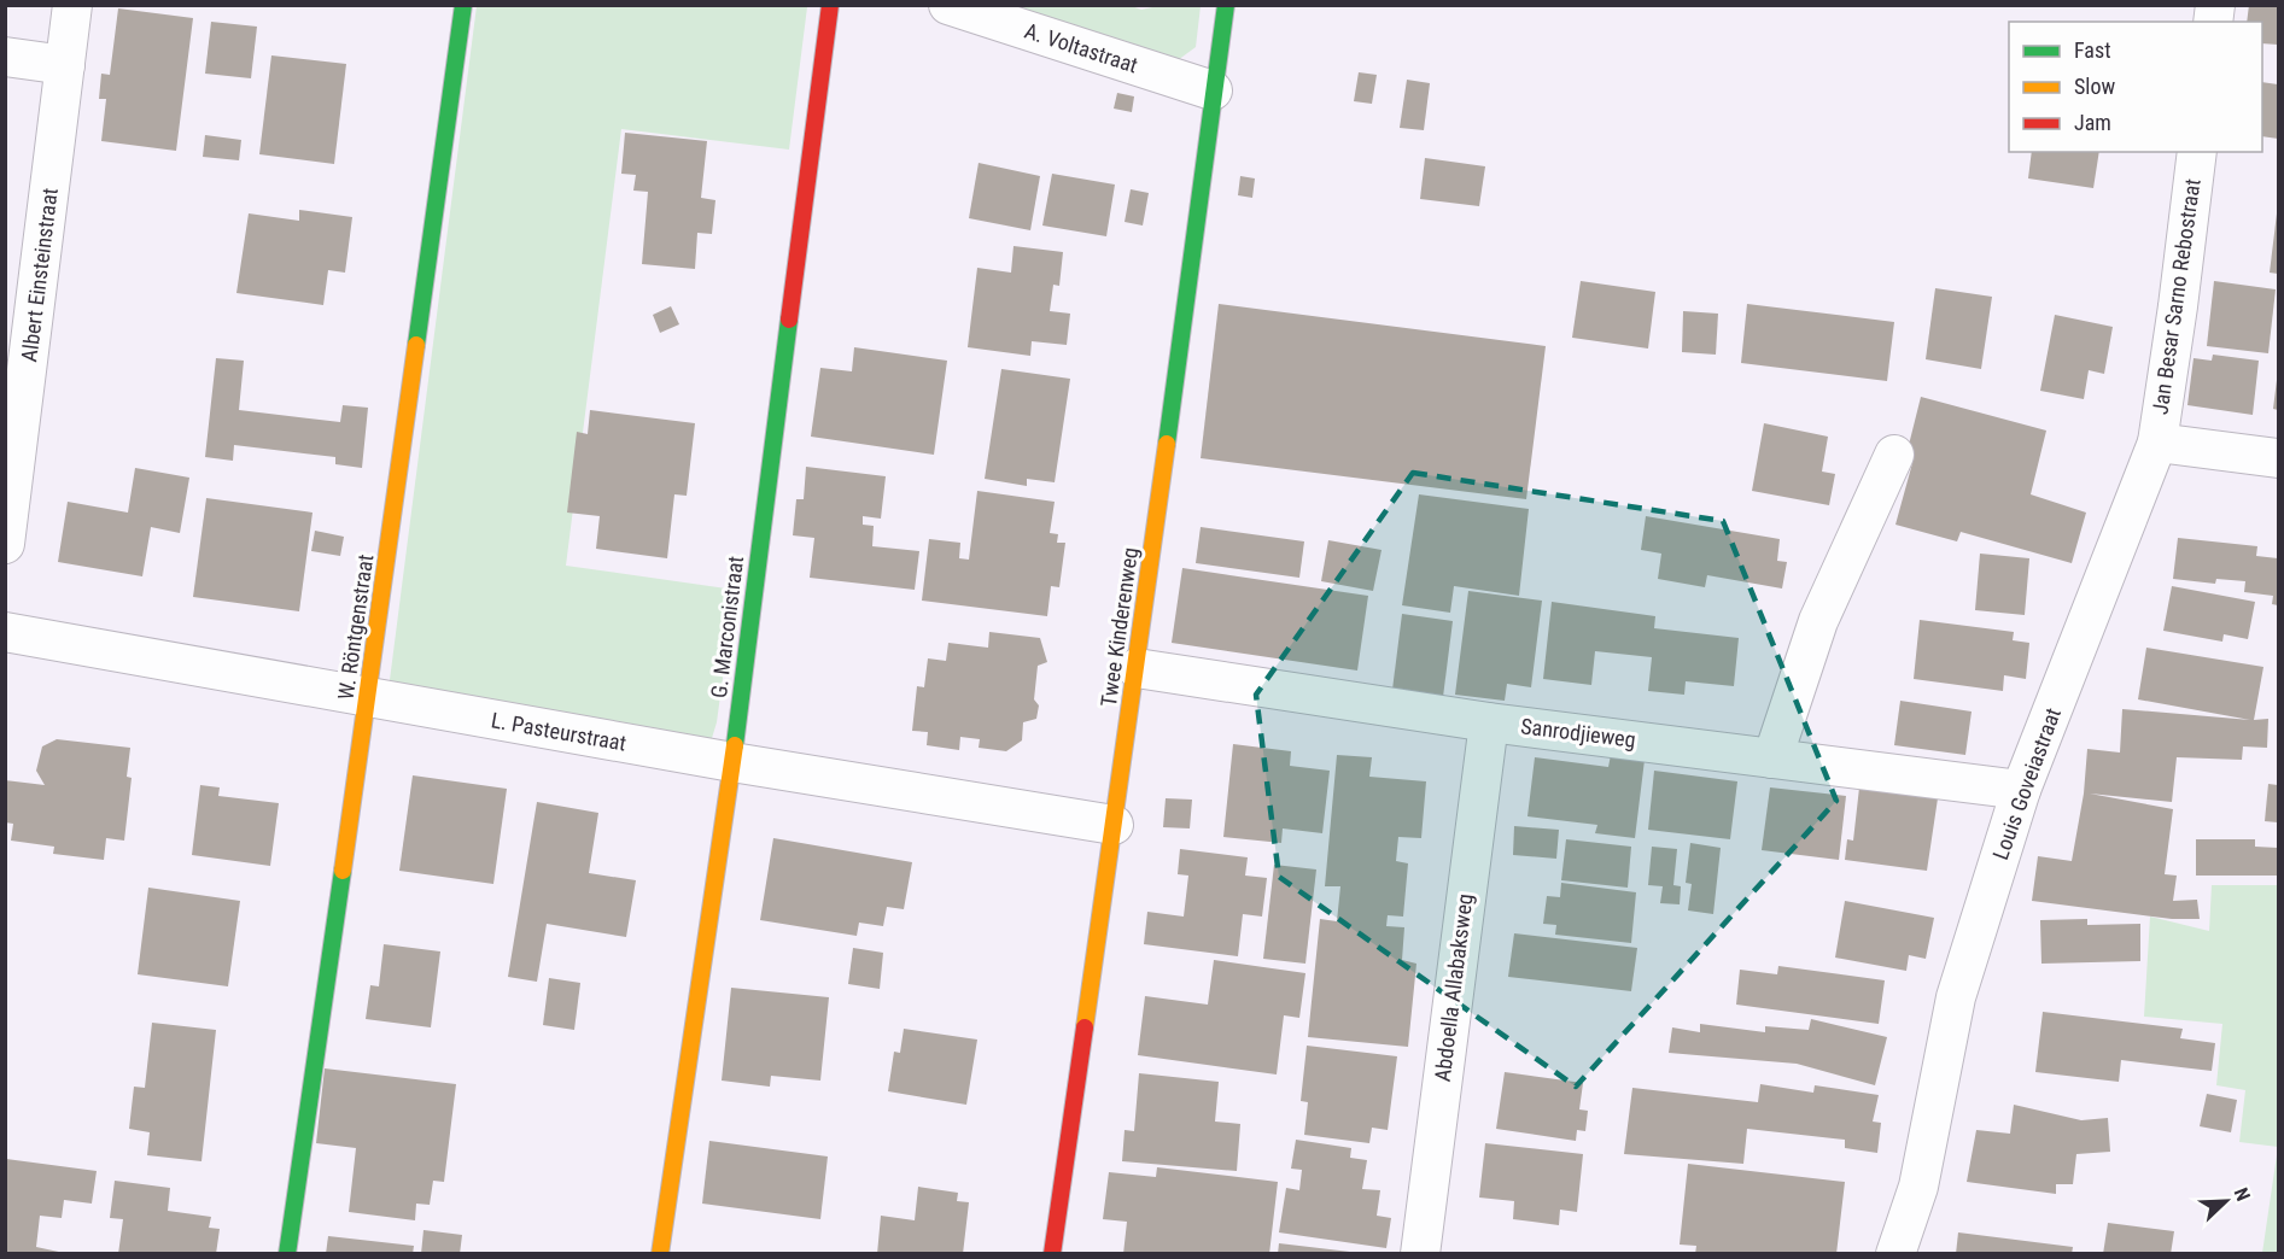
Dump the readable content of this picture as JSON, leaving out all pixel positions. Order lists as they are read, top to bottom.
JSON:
{
  "streets": {
    "street": [
      "A. Voltastraat",
      "Albert Einsteinstraat",
      "Jan Besar Sarno Rebostraat",
      "W. Röntgenstraat",
      "G. Marconistraat",
      "Twee Kinderenweg",
      "L. Pasteurstraat",
      "Sanrodjieweg",
      "Louis Goveiastraat",
      "Abdoella Allabaksweg"
    ]
  },
  "crossings": [
    ["A. Voltastraat", "Twee Kinderenweg"],
    ["Jan Besar Sarno Rebostraat", "Louis Goveiastraat"],
    ["W. Röntgenstraat", "L. Pasteurstraat"],
    ["G. Marconistraat", "L. Pasteurstraat"],
    ["Twee Kinderenweg", "L. Pasteurstraat"],
    ["Twee Kinderenweg", "Sanrodjieweg"],
    ["Sanrodjieweg", "Louis Goveiastraat"],
    ["Sanrodjieweg", "Abdoella Allabaksweg"]
  ],
  "legend": ["Fast", "Slow", "Jam"],
  "north": "top right"
}
